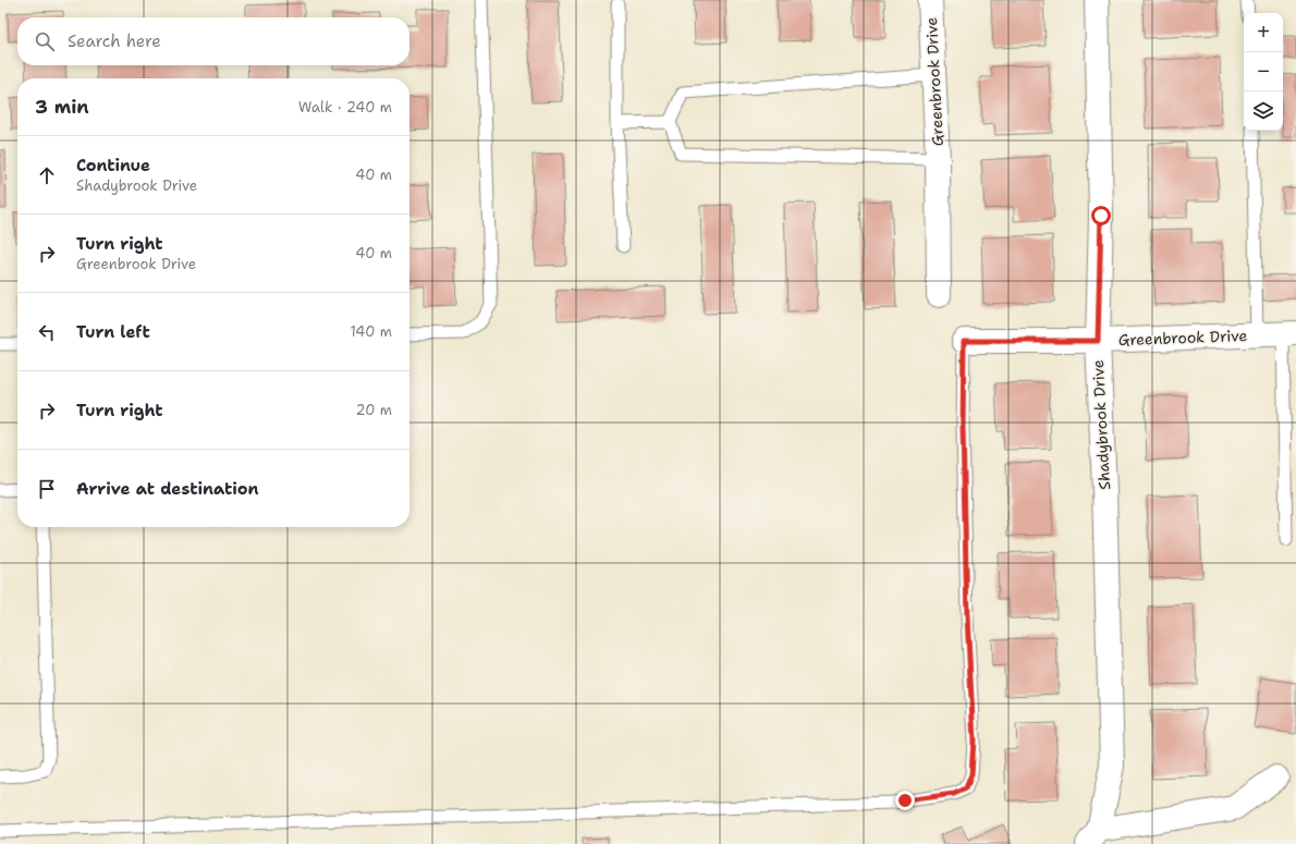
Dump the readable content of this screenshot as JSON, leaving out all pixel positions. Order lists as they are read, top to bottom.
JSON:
{
  "streets": {
    "street": ["Greenbrook Drive", "Shadybrook Drive"]
  },
  "crossings": [
    ["Greenbrook Drive", "Shadybrook Drive"]
  ],
  "page": {
    "map_buttons": ["+", "−"],
    "search": "Search here",
    "heading": ["3 min", "Walk · 240 m"],
    "list": [
      ["Continue", "Shadybrook Drive", "40 m"],
      ["Turn right", "Greenbrook Drive", "40 m"],
      ["Turn left", "140 m"],
      ["Turn right", "20 m"],
      "Arrive at destination"
    ]
  }
}
